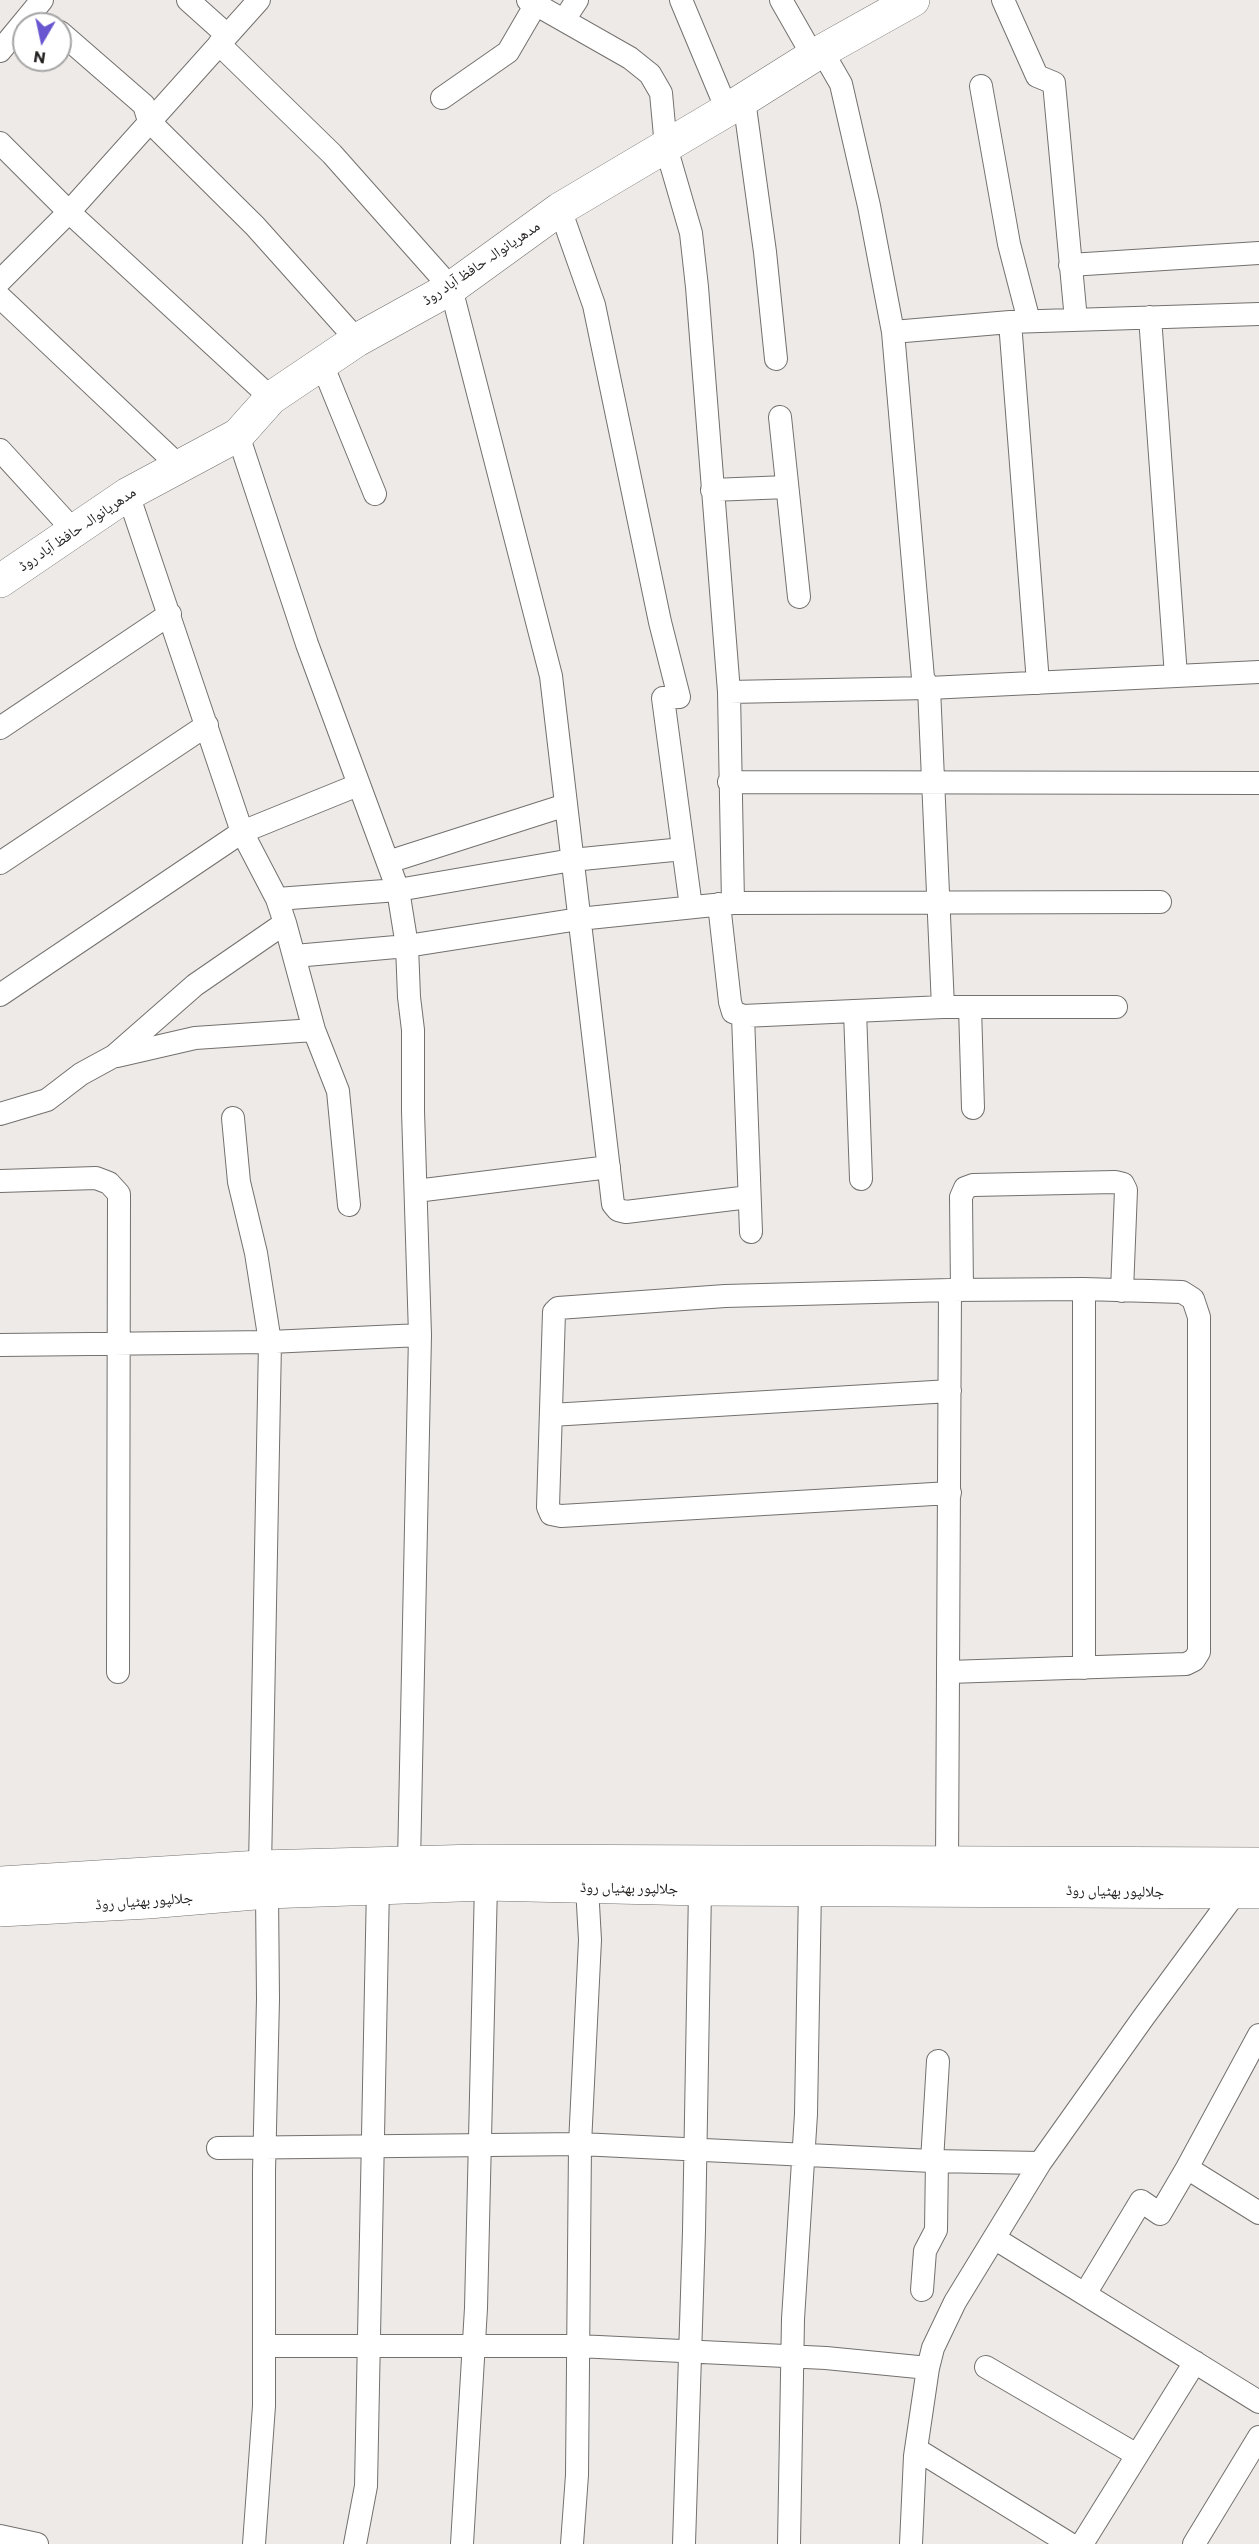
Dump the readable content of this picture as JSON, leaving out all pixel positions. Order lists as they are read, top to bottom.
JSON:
{
  "streets": {
    "main road": ["مدھریانوالہ حافظ آباد روڈ", "جلالپور بھٹیاں روڈ"]
  },
  "north": "bottom"
}
